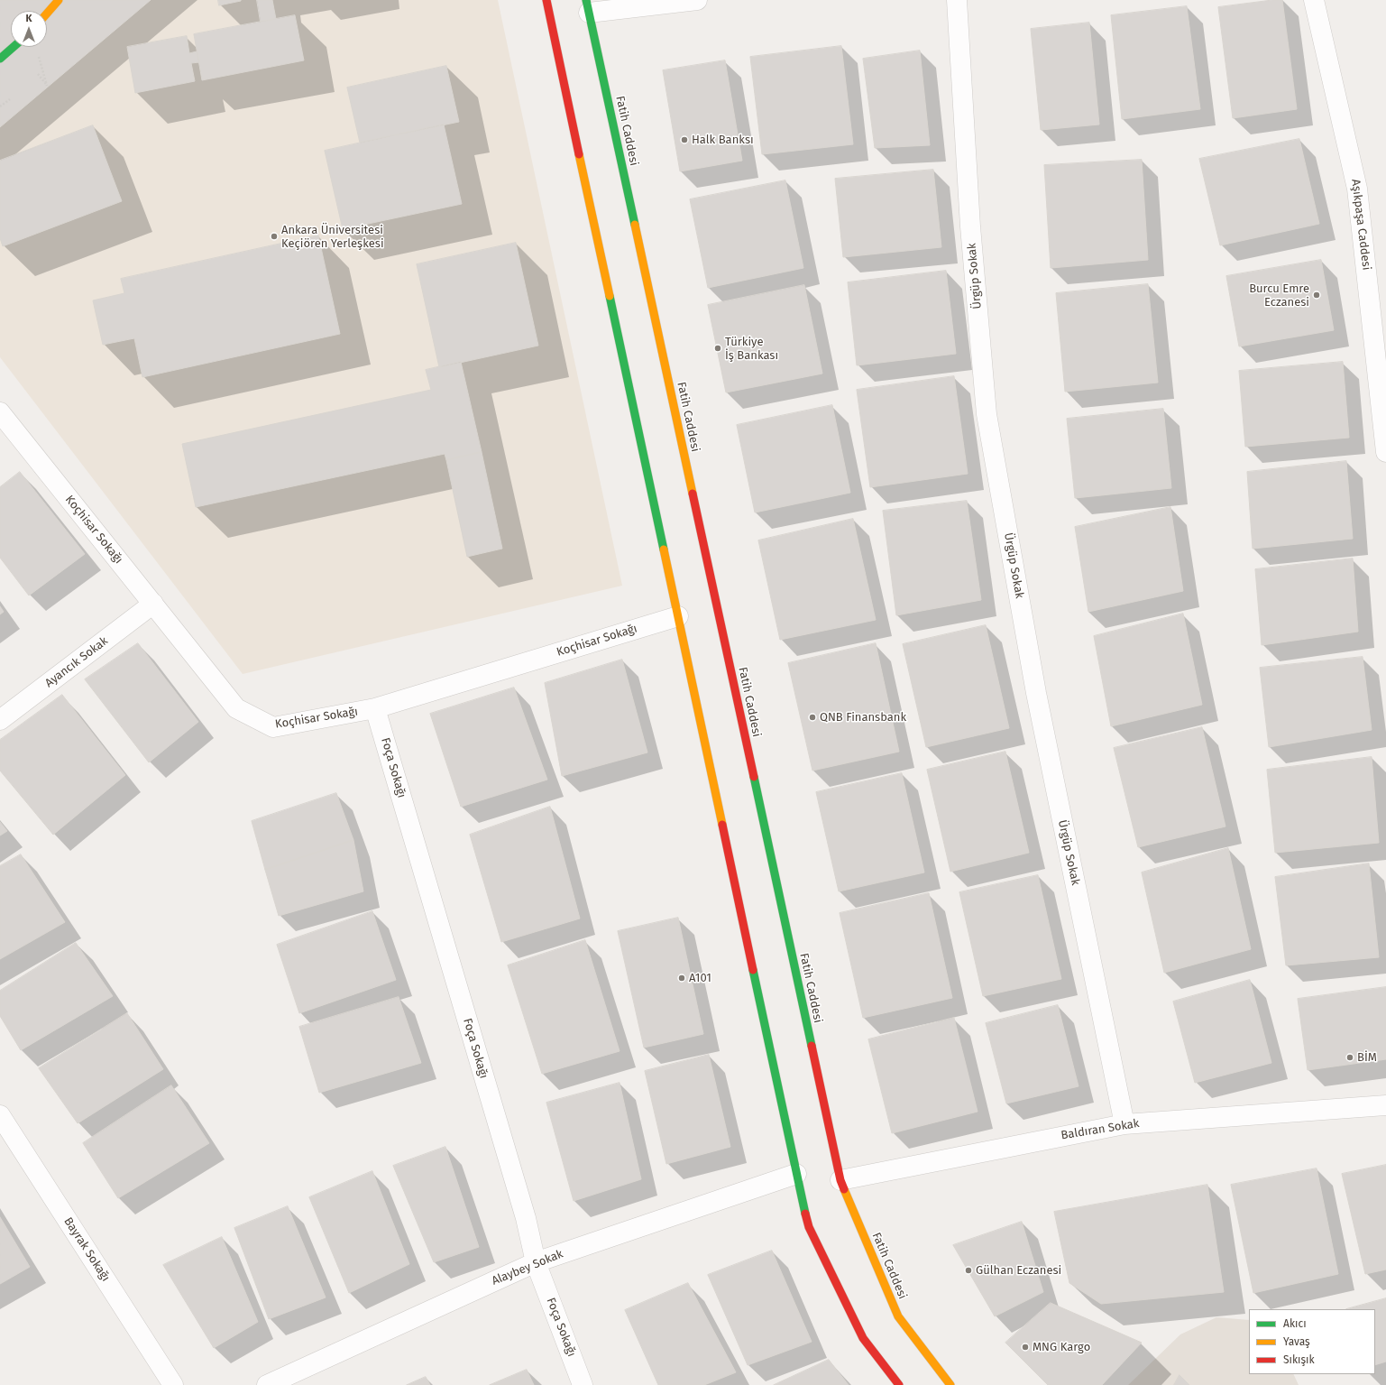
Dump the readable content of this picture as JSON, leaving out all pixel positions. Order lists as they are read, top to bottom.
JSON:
{
  "streets": {
    "main road": ["Fatih Caddesi"],
    "street": [
      "Aşıkpaşa Caddesi",
      "Ürgüp Sokak",
      "Koçhisar Sokağı",
      "Ayancık Sokak",
      "Foça Sokağı",
      "Baldıran Sokak",
      "Bayrak Sokağı",
      "Alaybey Sokak"
    ]
  },
  "crossings": [
    ["Fatih Caddesi", "Baldıran Sokak"],
    ["Ürgüp Sokak", "Baldıran Sokak"],
    ["Koçhisar Sokağı", "Ayancık Sokak"],
    ["Koçhisar Sokağı", "Foça Sokağı"],
    ["Foça Sokağı", "Alaybey Sokak"]
  ],
  "places": [
    "Halk Banksı",
    "Ankara Üniversitesi Keçiören Yerleşkesi",
    "Burcu Emre Eczanesi",
    "Türkiye İş Bankası",
    "QNB Finansbank",
    "A101",
    "BİM",
    "Gülhan Eczanesi",
    "MNG Kargo"
  ],
  "legend": ["Akıcı", "Yavaş", "Sıkışık"],
  "north": "top"
}
